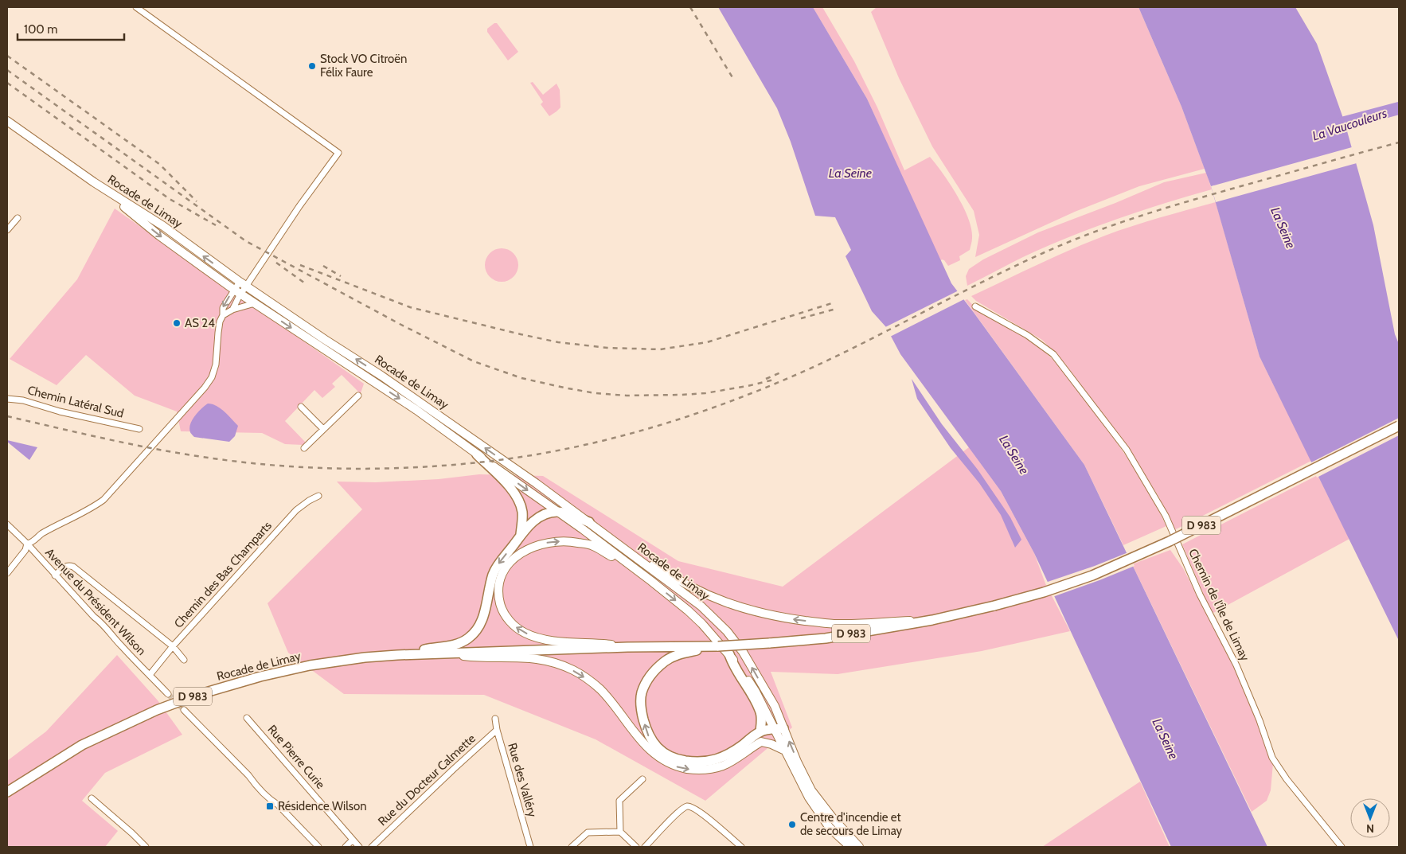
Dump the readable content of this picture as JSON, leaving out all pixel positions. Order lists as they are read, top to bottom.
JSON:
{
  "streets": {
    "main road": ["Rocade de Limay", "D 983"],
    "street": [
      "Chemin Latéral Sud",
      "Chemin des Bas Champarts",
      "Avenue du Président Wilson",
      "Chemin de l'Île de Limay",
      "Rue Pierre Curie",
      "Rue du Docteur Calmette",
      "Rue des Valléry"
    ]
  },
  "crossings": [
    ["Rocade de Limay", "D 983"],
    ["Chemin des Bas Champarts", "Avenue du Président Wilson"],
    ["Rue du Docteur Calmette", "Rue des Valléry"]
  ],
  "water": ["La Vaucouleurs", "La Seine"],
  "places": {
    "other": ["Stock VO Citroën Félix Faure", "AS 24", "Centre d'incendie et de secours de Limay"],
    "transit": ["Résidence Wilson"]
  },
  "scale_bar": "100 m",
  "north": "bottom"
}
